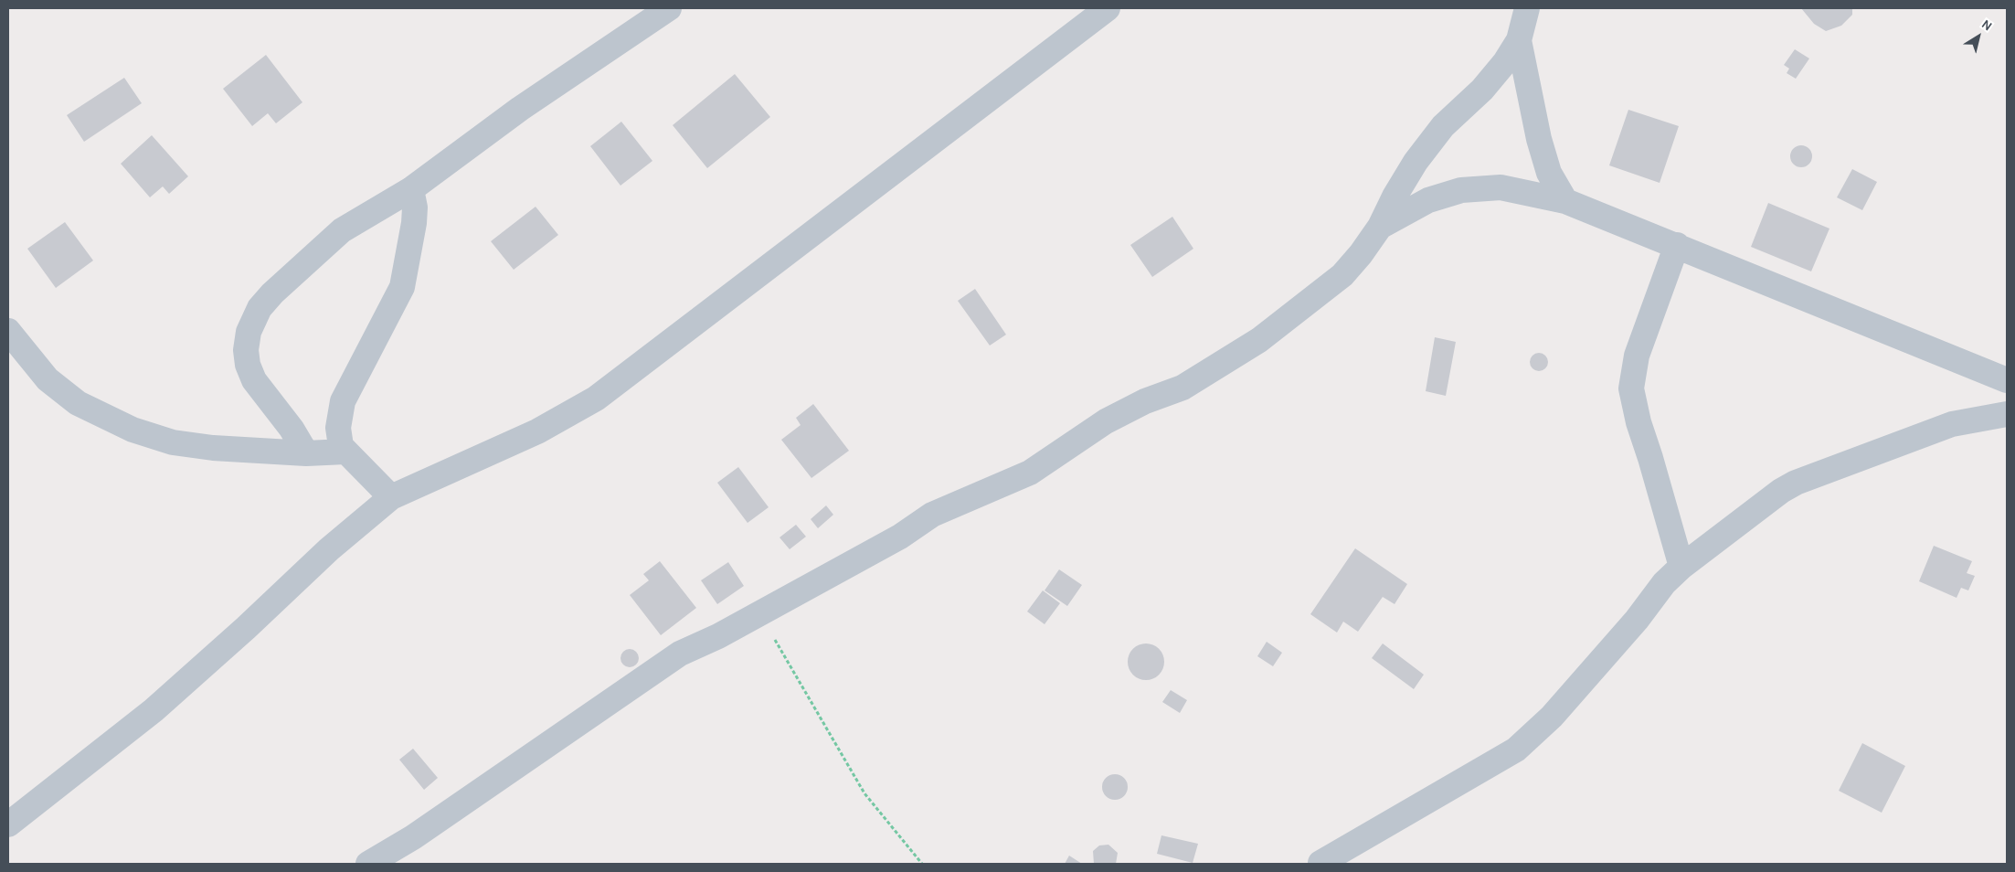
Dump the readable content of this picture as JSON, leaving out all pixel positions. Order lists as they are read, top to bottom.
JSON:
{
  "north": "top right"
}
